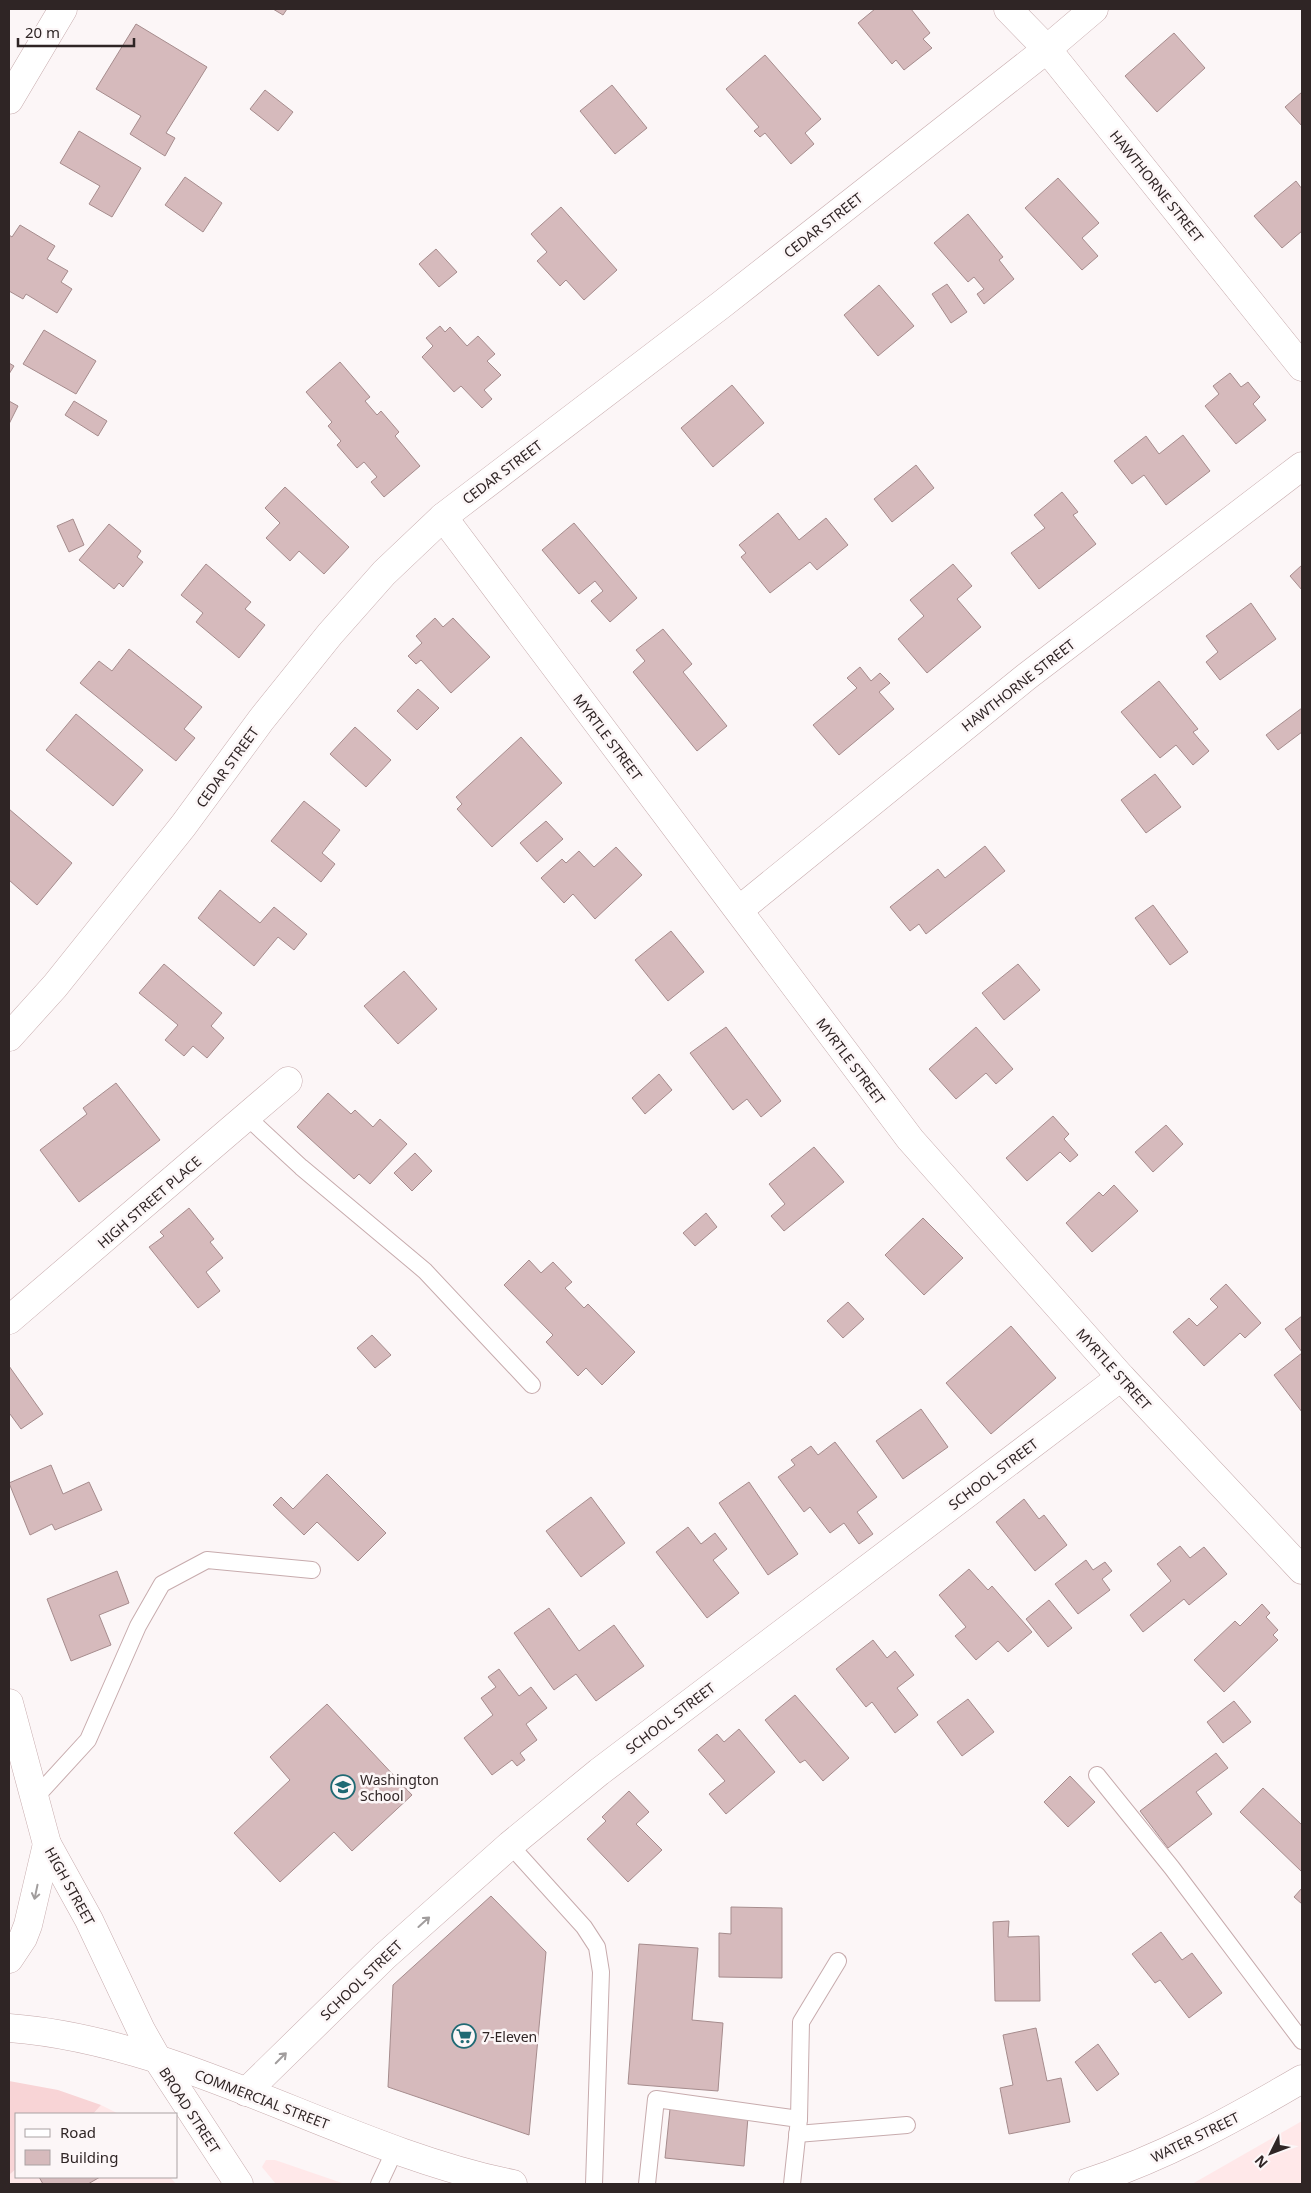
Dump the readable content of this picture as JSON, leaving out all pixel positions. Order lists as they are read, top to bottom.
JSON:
{
  "streets": {
    "street": [
      "HAWTHORNE STREET",
      "CEDAR STREET",
      "MYRTLE STREET",
      "HIGH STREET PLACE",
      "SCHOOL STREET",
      "HIGH STREET",
      "COMMERCIAL STREET",
      "BROAD STREET",
      "WATER STREET"
    ]
  },
  "crossings": [
    ["HAWTHORNE STREET", "CEDAR STREET"],
    ["HAWTHORNE STREET", "MYRTLE STREET"],
    ["CEDAR STREET", "MYRTLE STREET"],
    ["MYRTLE STREET", "SCHOOL STREET"],
    ["SCHOOL STREET", "COMMERCIAL STREET"],
    ["HIGH STREET", "COMMERCIAL STREET"],
    ["HIGH STREET", "BROAD STREET"],
    ["COMMERCIAL STREET", "BROAD STREET"]
  ],
  "places": {
    "school or university": ["Washington School"],
    "supermarket": ["7-Eleven"]
  },
  "legend": ["Road", "Building"],
  "scale_bar": "20 m",
  "north": "bottom left"
}
